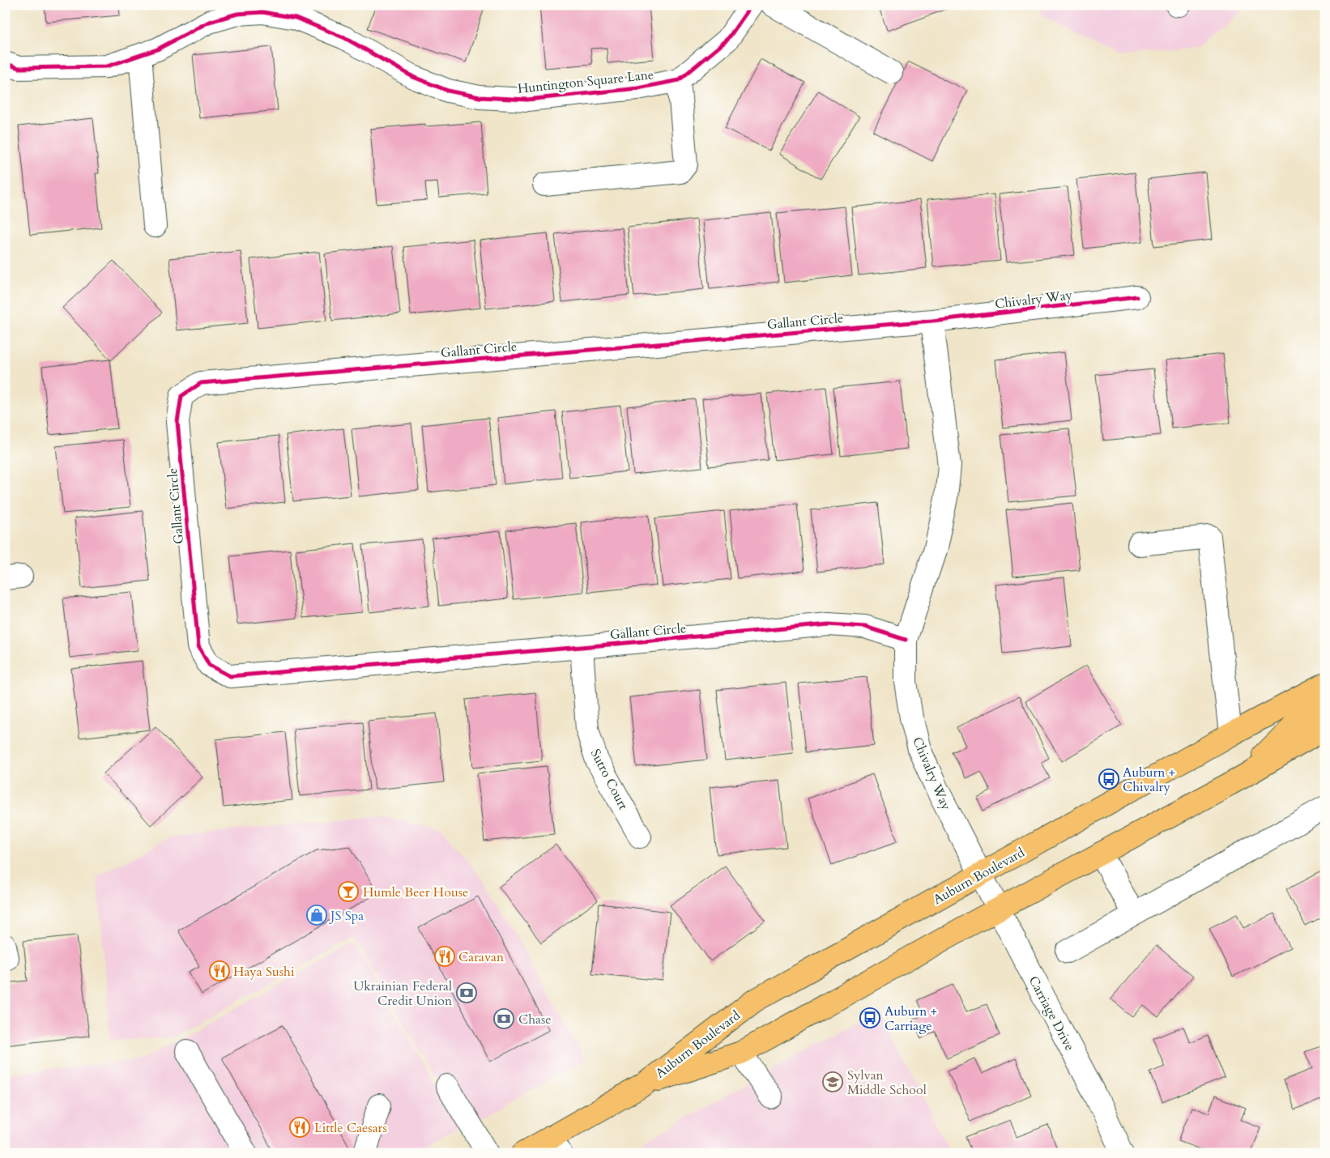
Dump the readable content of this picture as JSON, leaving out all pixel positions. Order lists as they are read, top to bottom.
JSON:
{
  "streets": {
    "main road": ["Auburn Boulevard"],
    "street": [
      "Huntington Square Lane",
      "Chivalry Way",
      "Gallant Circle",
      "Sutro Court",
      "Carriage Drive"
    ]
  },
  "crossings": [
    ["Chivalry Way", "Gallant Circle"],
    ["Chivalry Way", "Auburn Boulevard"],
    ["Chivalry Way", "Carriage Drive"],
    ["Gallant Circle", "Sutro Court"],
    ["Auburn Boulevard", "Carriage Drive"]
  ],
  "places": {
    "bus stop": ["Auburn + Chivalry", "Auburn + Carriage"],
    "bar": ["Humle Beer House"],
    "shop": ["JS Spa"],
    "restaurant": ["Caravan", "Haya Sushi", "Little Caesars"],
    "bank": ["Ukrainian Federal Credit Union", "Chase"],
    "school or university": ["Sylvan Middle School"]
  }
}
